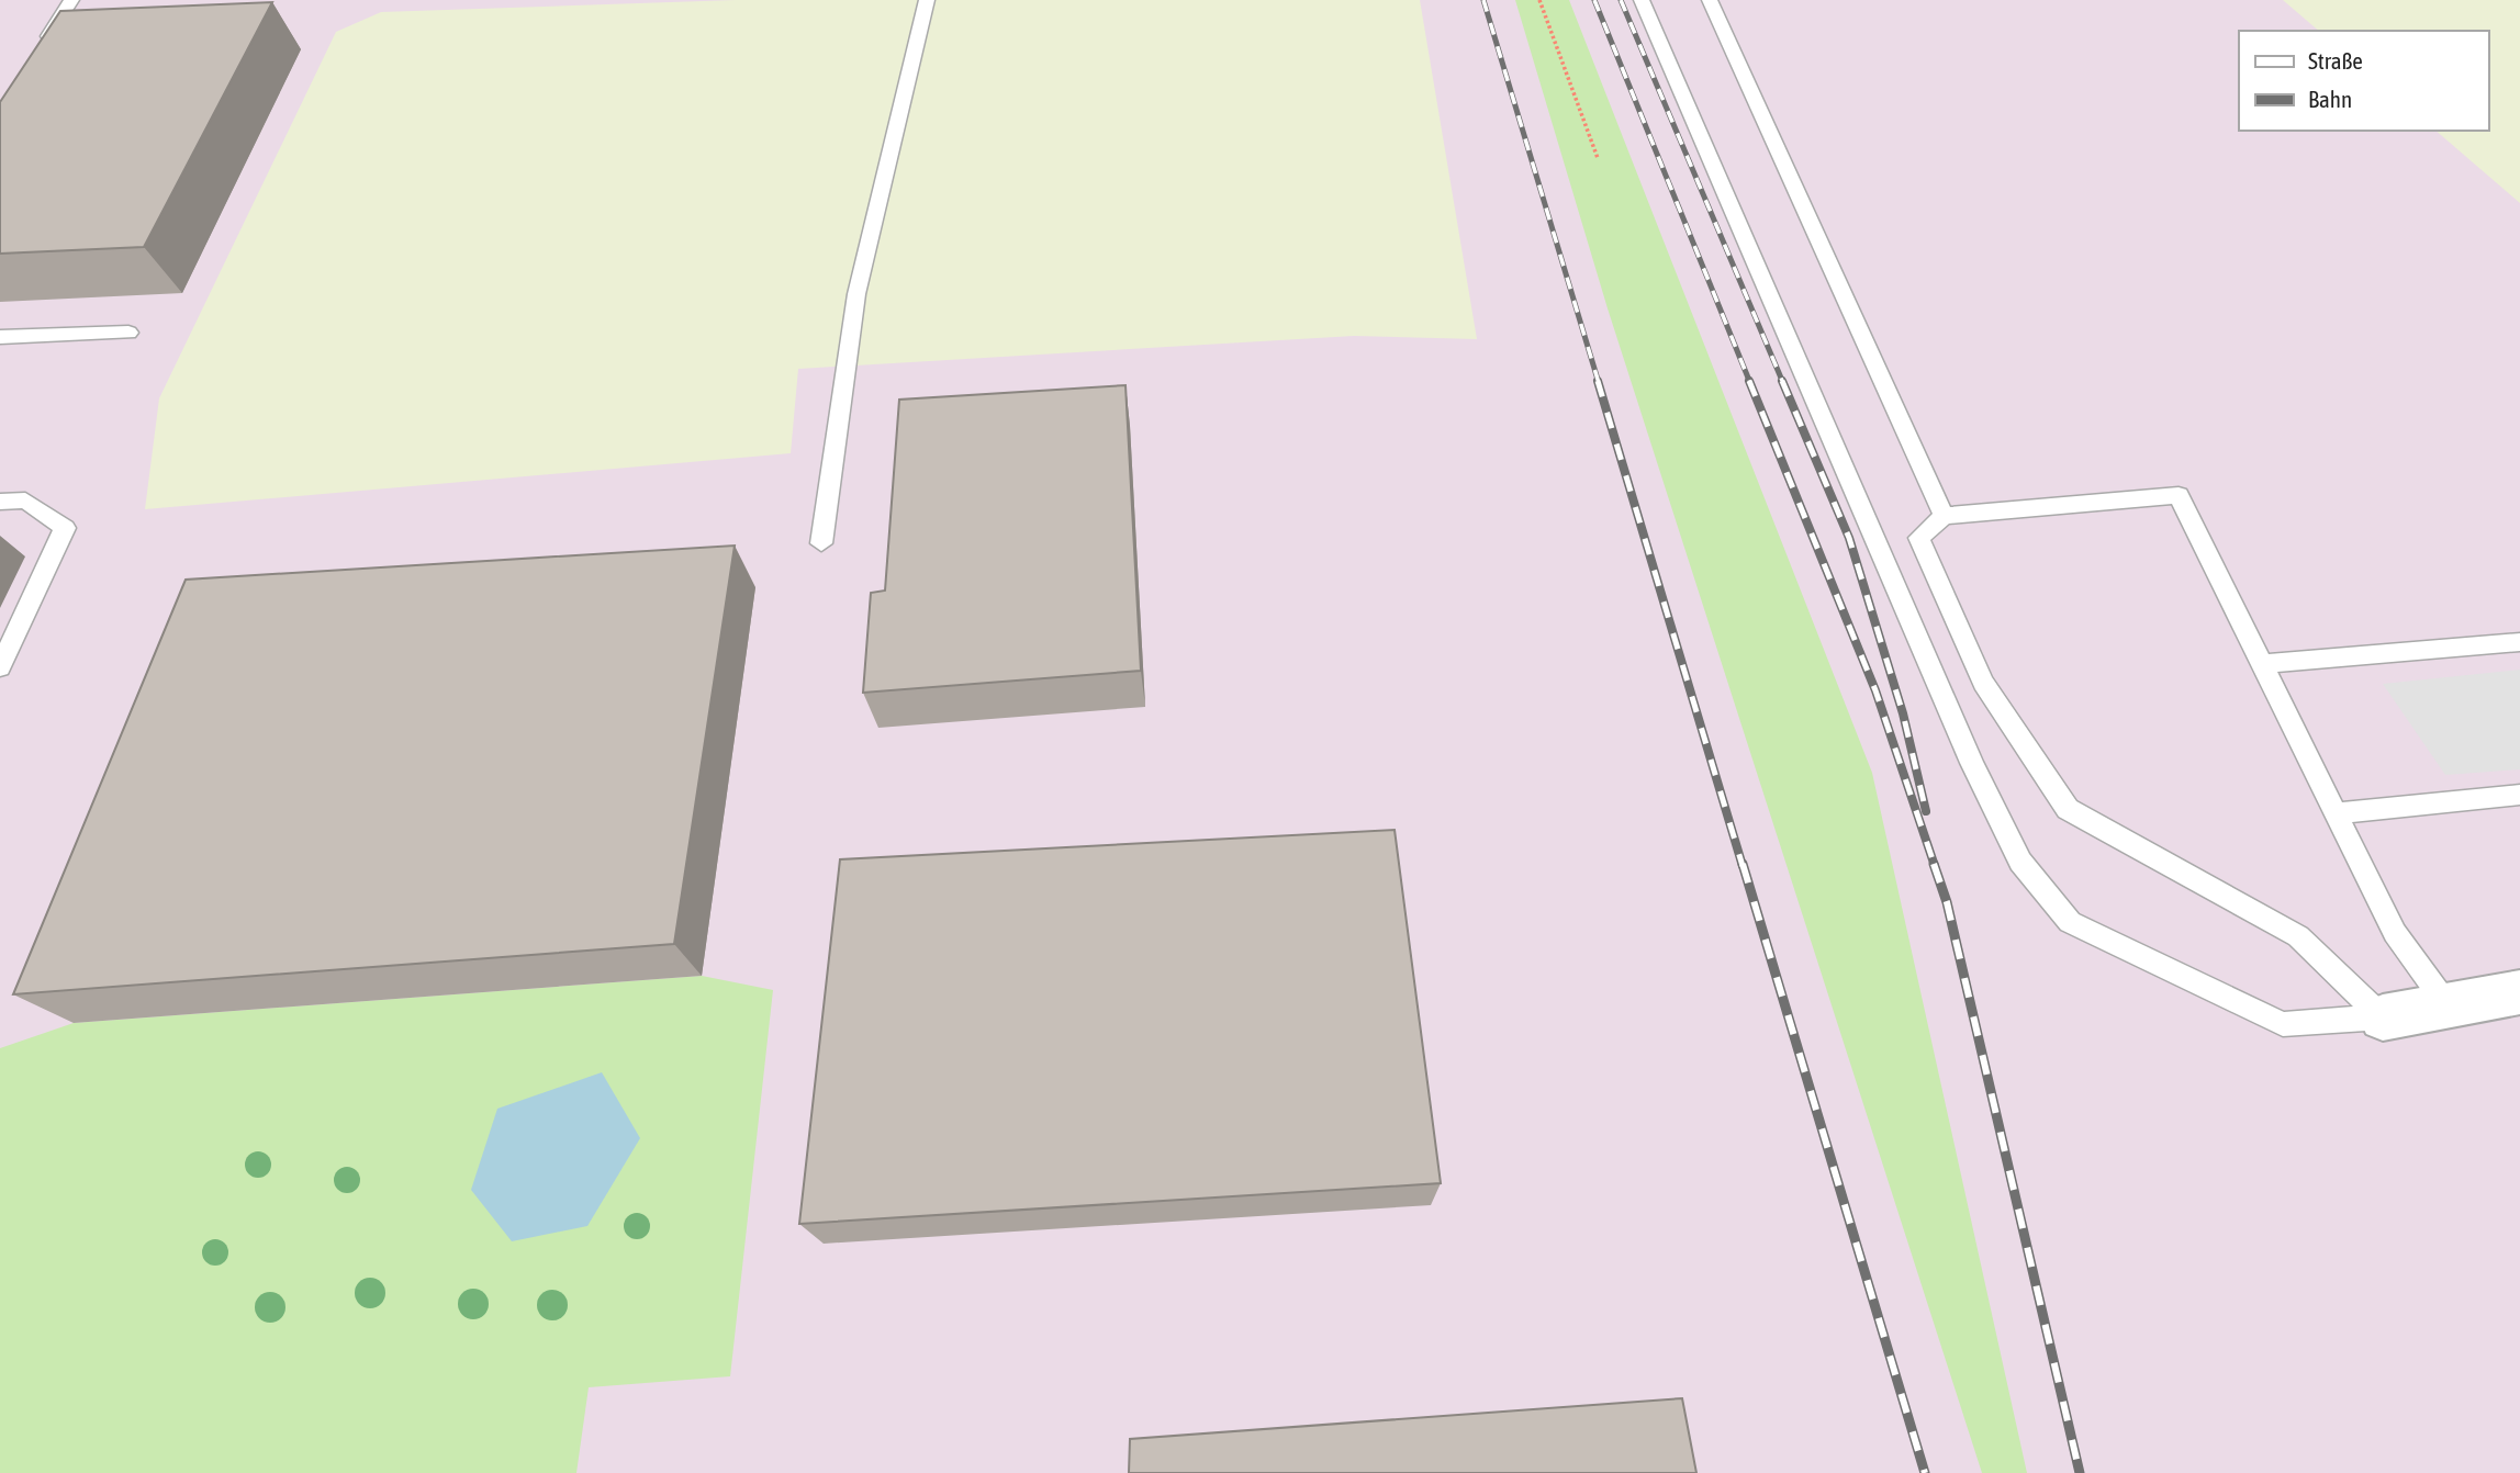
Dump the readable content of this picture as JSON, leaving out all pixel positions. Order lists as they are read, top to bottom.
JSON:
{
  "legend": ["Straße", "Bahn"]
}
